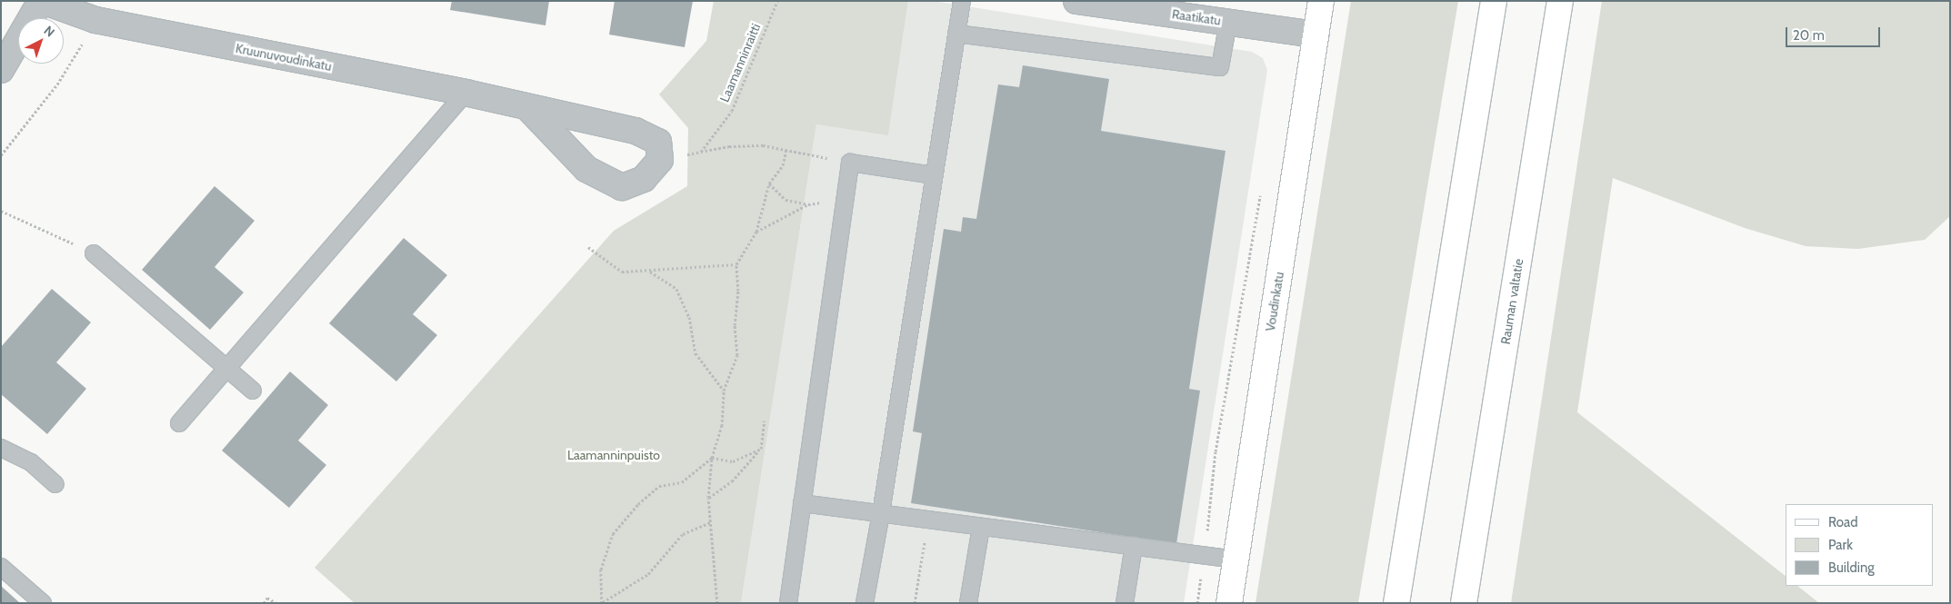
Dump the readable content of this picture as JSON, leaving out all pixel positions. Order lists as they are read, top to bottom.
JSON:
{
  "streets": {
    "main road": ["Voudinkatu", "Rauman valtatie"],
    "street": ["Raatikatu", "Kruunuvoudinkatu"],
    "path": ["Laamanninraitti"]
  },
  "crossings": [
    ["Raatikatu", "Voudinkatu"]
  ],
  "parks": ["Laamanninpuisto"],
  "legend": ["Road", "Park", "Building"],
  "scale_bar": "20 m",
  "north": "top right"
}
